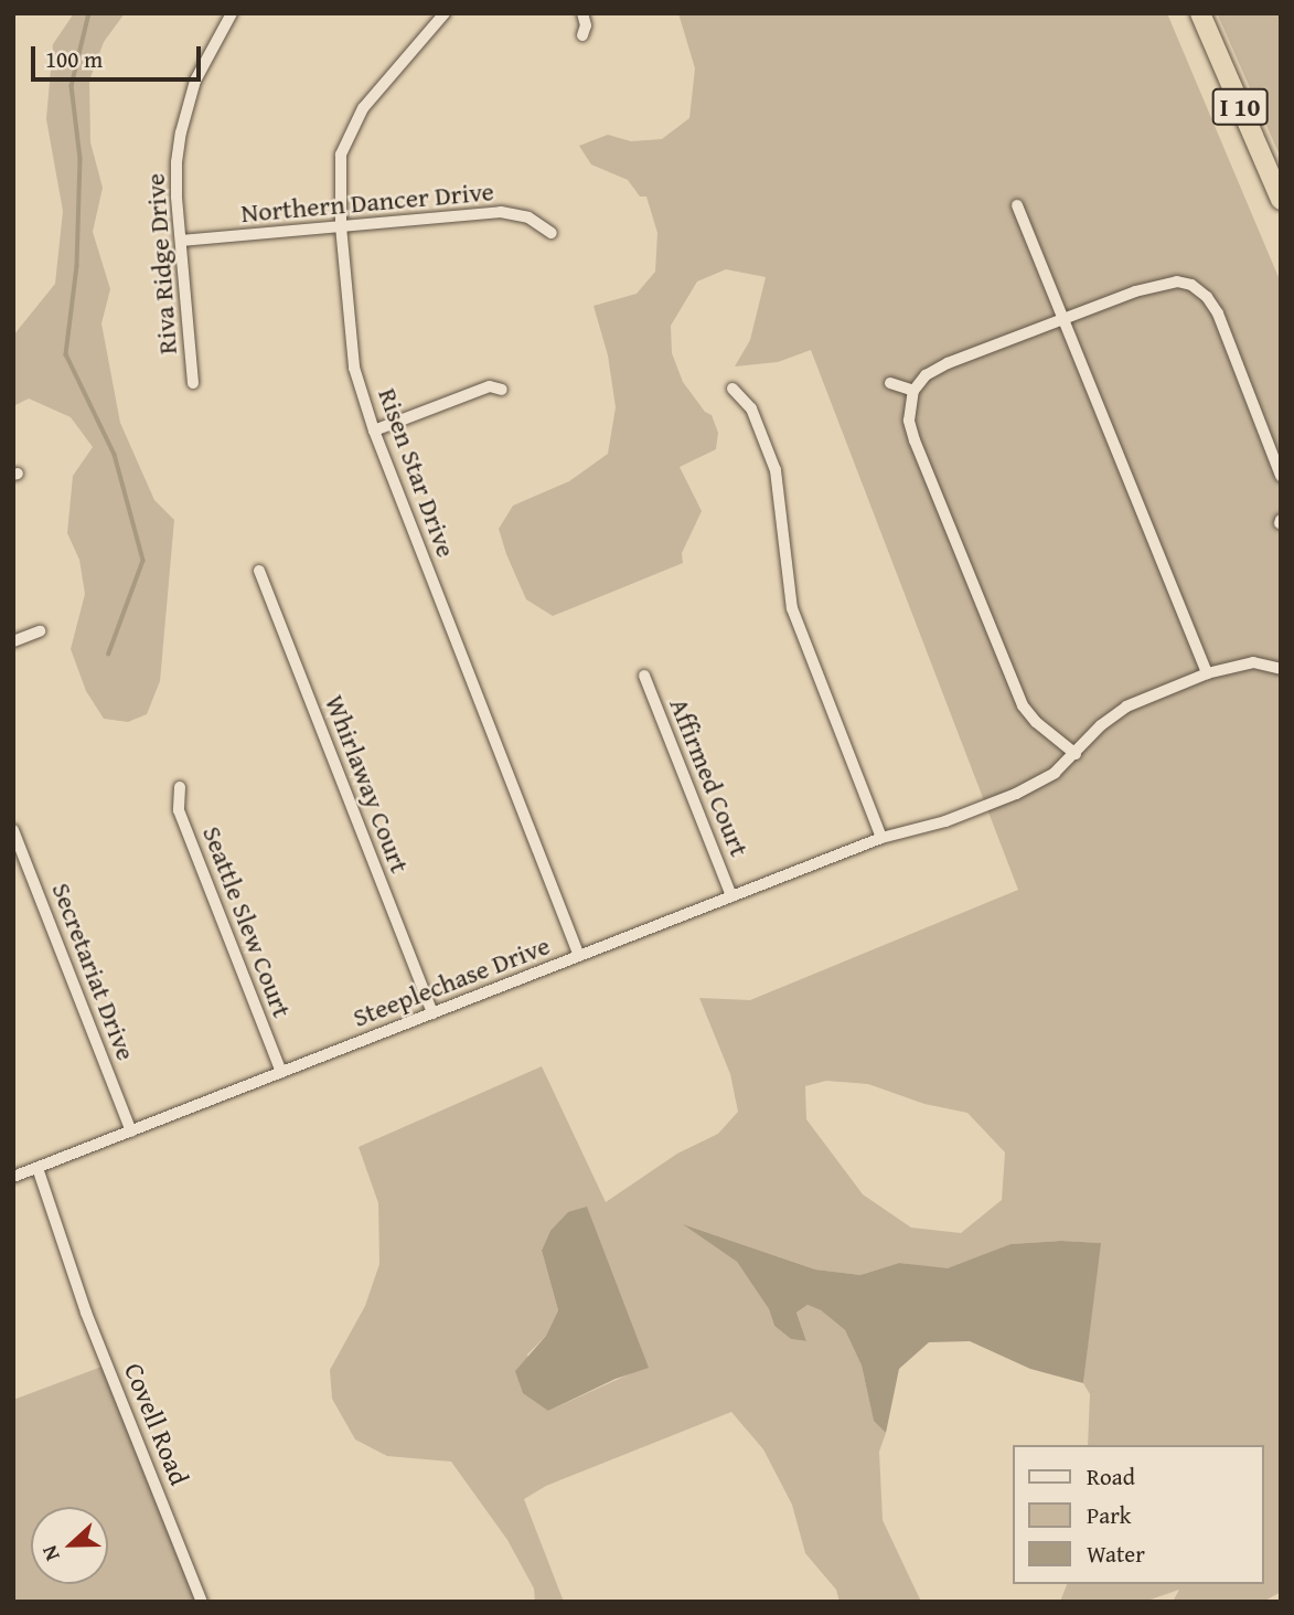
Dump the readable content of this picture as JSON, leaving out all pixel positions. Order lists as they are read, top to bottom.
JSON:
{
  "streets": {
    "highway": ["I 10"],
    "street": [
      "Northern Dancer Drive",
      "Riva Ridge Drive",
      "Risen Star Drive",
      "Affirmed Court",
      "Whirlaway Court",
      "Seattle Slew Court",
      "Secretariat Drive",
      "Steeplechase Drive",
      "Covell Road"
    ]
  },
  "crossings": [
    ["Northern Dancer Drive", "Riva Ridge Drive"],
    ["Northern Dancer Drive", "Risen Star Drive"],
    ["Risen Star Drive", "Steeplechase Drive"],
    ["Affirmed Court", "Steeplechase Drive"],
    ["Whirlaway Court", "Steeplechase Drive"],
    ["Seattle Slew Court", "Steeplechase Drive"],
    ["Secretariat Drive", "Steeplechase Drive"],
    ["Steeplechase Drive", "Covell Road"]
  ],
  "legend": ["Road", "Park", "Water"],
  "scale_bar": "100 m",
  "north": "left"
}
